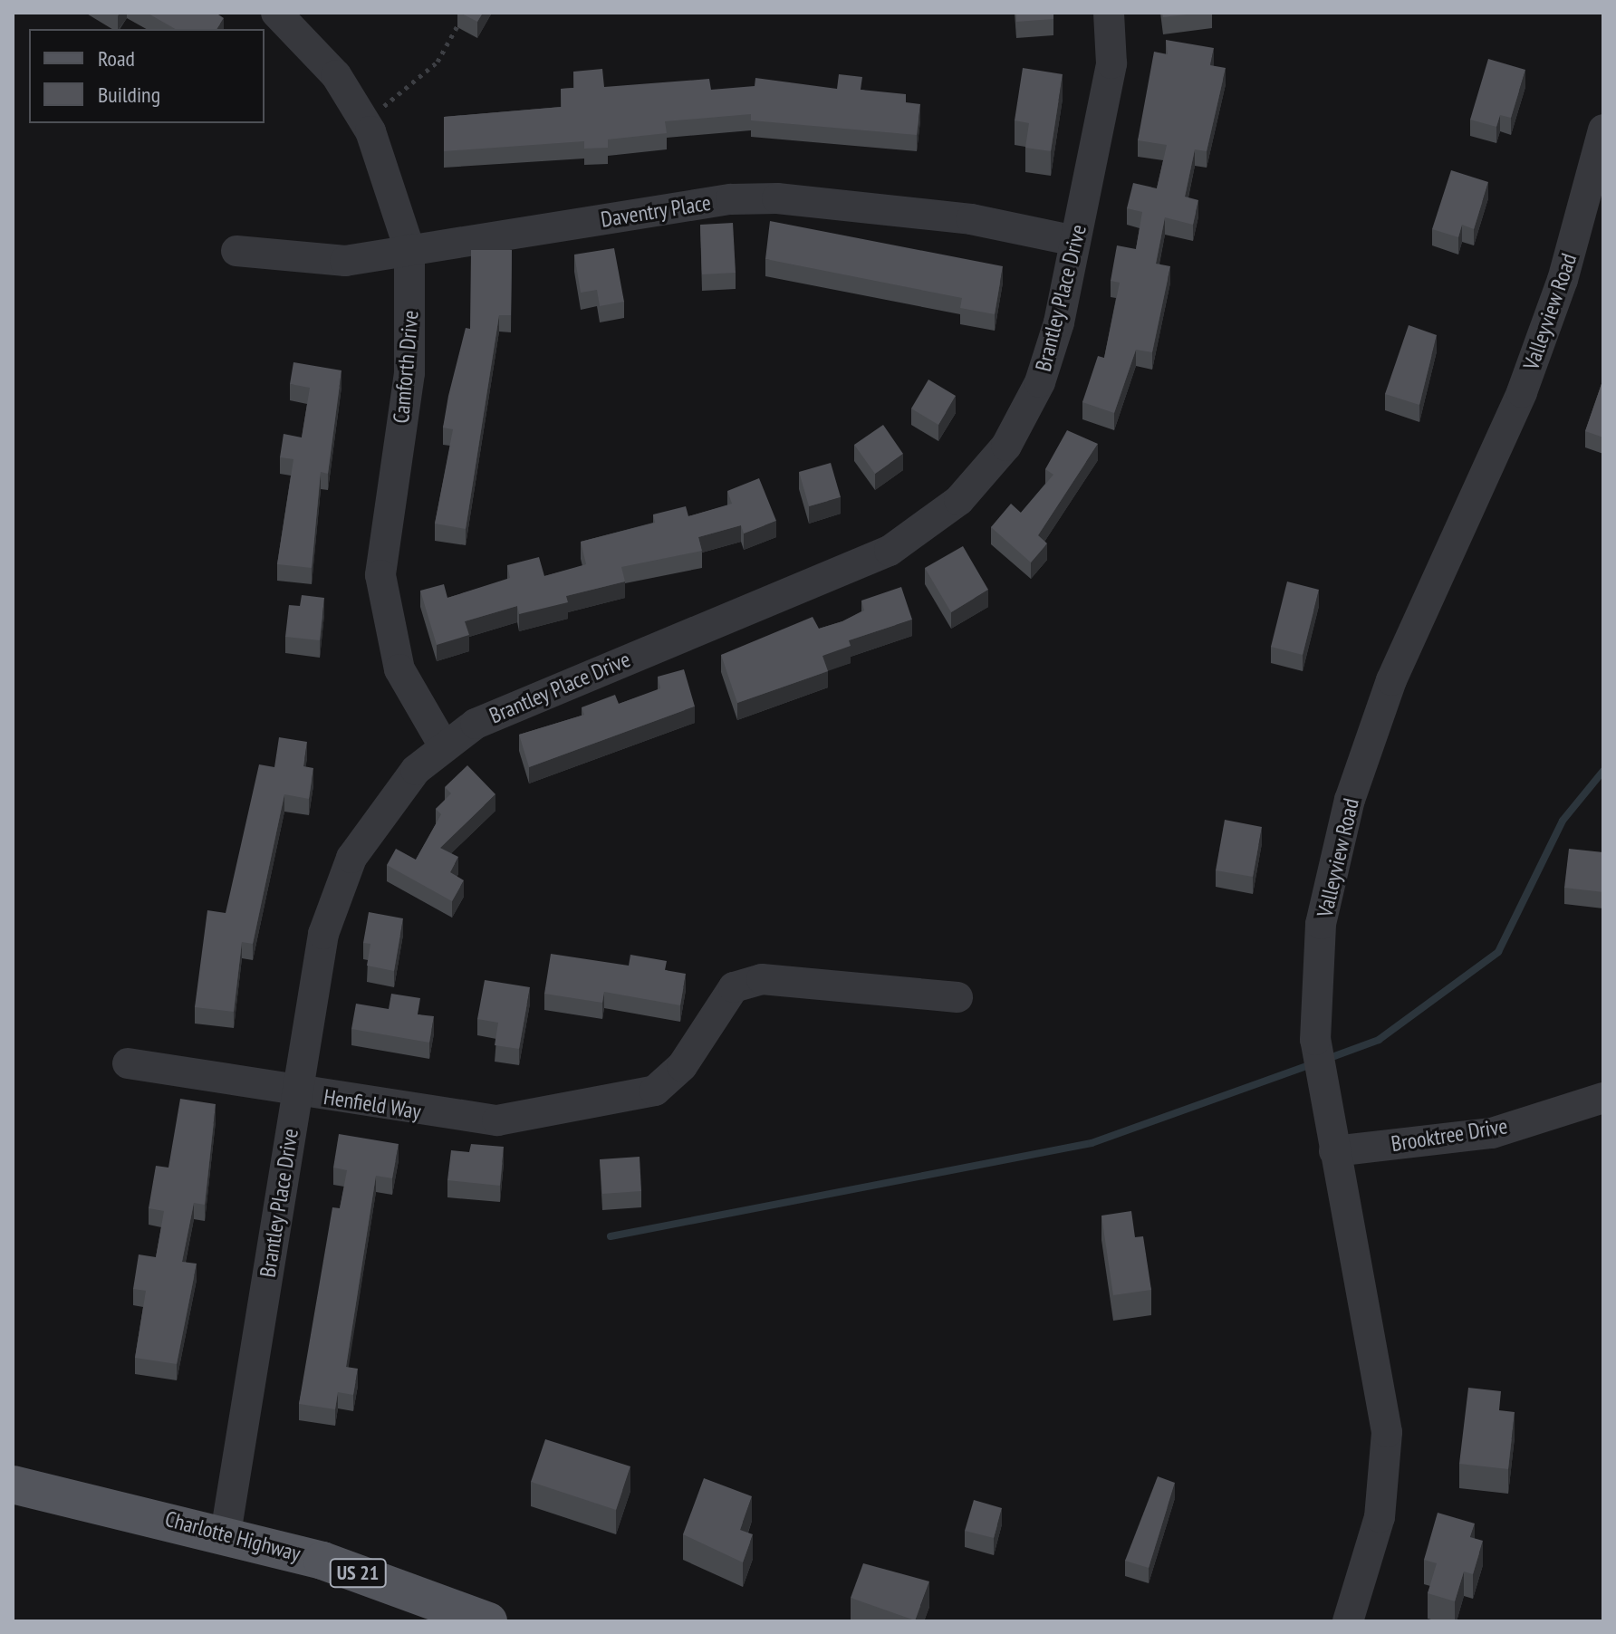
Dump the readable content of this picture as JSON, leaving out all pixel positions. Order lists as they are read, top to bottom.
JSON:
{
  "streets": {
    "main road": ["Charlotte Highway", "US 21"],
    "street": [
      "Daventry Place",
      "Brantley Place Drive",
      "Valleyview Road",
      "Camforth Drive",
      "Henfield Way",
      "Brooktree Drive"
    ]
  },
  "crossings": [
    ["Daventry Place", "Brantley Place Drive"],
    ["Daventry Place", "Camforth Drive"],
    ["Brantley Place Drive", "Camforth Drive"],
    ["Brantley Place Drive", "Henfield Way"],
    ["Brantley Place Drive", "Charlotte Highway"],
    ["Valleyview Road", "Brooktree Drive"]
  ],
  "legend": ["Road", "Building"]
}
